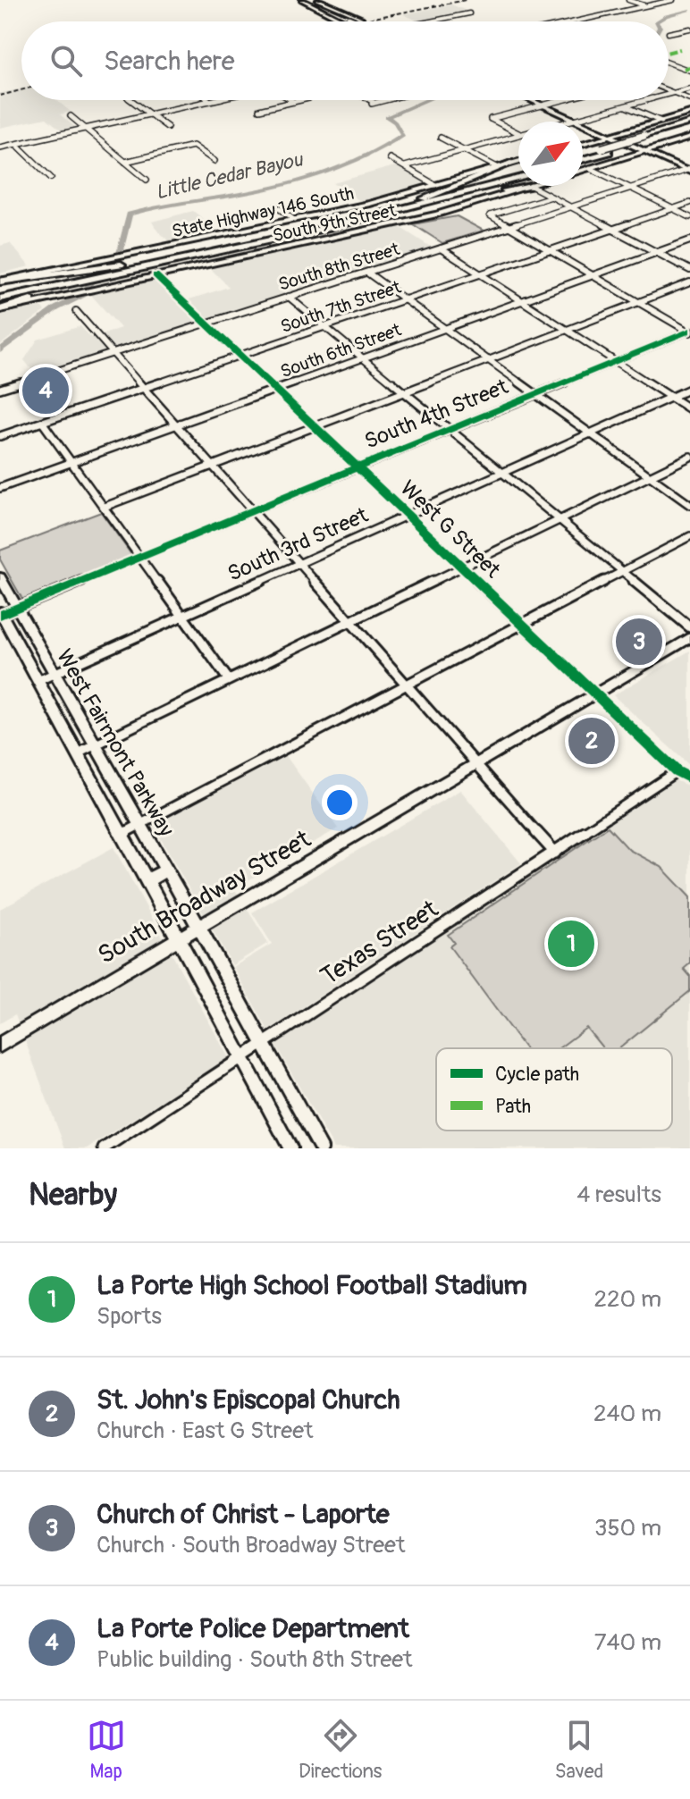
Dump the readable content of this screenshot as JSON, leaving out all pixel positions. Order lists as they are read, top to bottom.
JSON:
{
  "streets": {
    "main road": [
      "State Highway 146 South",
      "South 9th Street",
      "West Fairmont Parkway",
      "South Broadway Street"
    ],
    "street": [
      "South 8th Street",
      "South 7th Street",
      "South 6th Street",
      "South 4th Street",
      "West G Street",
      "South 3rd Street",
      "Texas Street"
    ]
  },
  "crossings": [
    ["South 9th Street", "West G Street"],
    ["South 8th Street", "West G Street"],
    ["South 7th Street", "West G Street"],
    ["South 6th Street", "West G Street"],
    ["South 4th Street", "West G Street"],
    ["South 4th Street", "West Fairmont Parkway"],
    ["West G Street", "South 3rd Street"],
    ["West G Street", "South Broadway Street"],
    ["West G Street", "Texas Street"],
    ["South 3rd Street", "West Fairmont Parkway"],
    ["West Fairmont Parkway", "South Broadway Street"]
  ],
  "water": ["Little Cedar Bayou"],
  "legend": ["Cycle path", "Path"],
  "north": "top right",
  "page": {
    "search": "Search here",
    "pins": [
      "4",
      "3",
      "2",
      "1"
    ],
    "heading": ["Nearby", "4 results"],
    "list": [
      {
        "mark": "1",
        "name": "La Porte High School Football Stadium",
        "note": "Sports",
        "value": "220 m"
      },
      {
        "mark": "2",
        "name": "St. John's Episcopal Church",
        "note": "Church · East G Street",
        "value": "240 m"
      },
      {
        "mark": "3",
        "name": "Church of Christ - Laporte",
        "note": "Church · South Broadway Street",
        "value": "350 m"
      },
      {
        "mark": "4",
        "name": "La Porte Police Department",
        "note": "Public building · South 8th Street",
        "value": "740 m"
      }
    ],
    "nav": ["Map", "Directions", "Saved"]
  }
}
